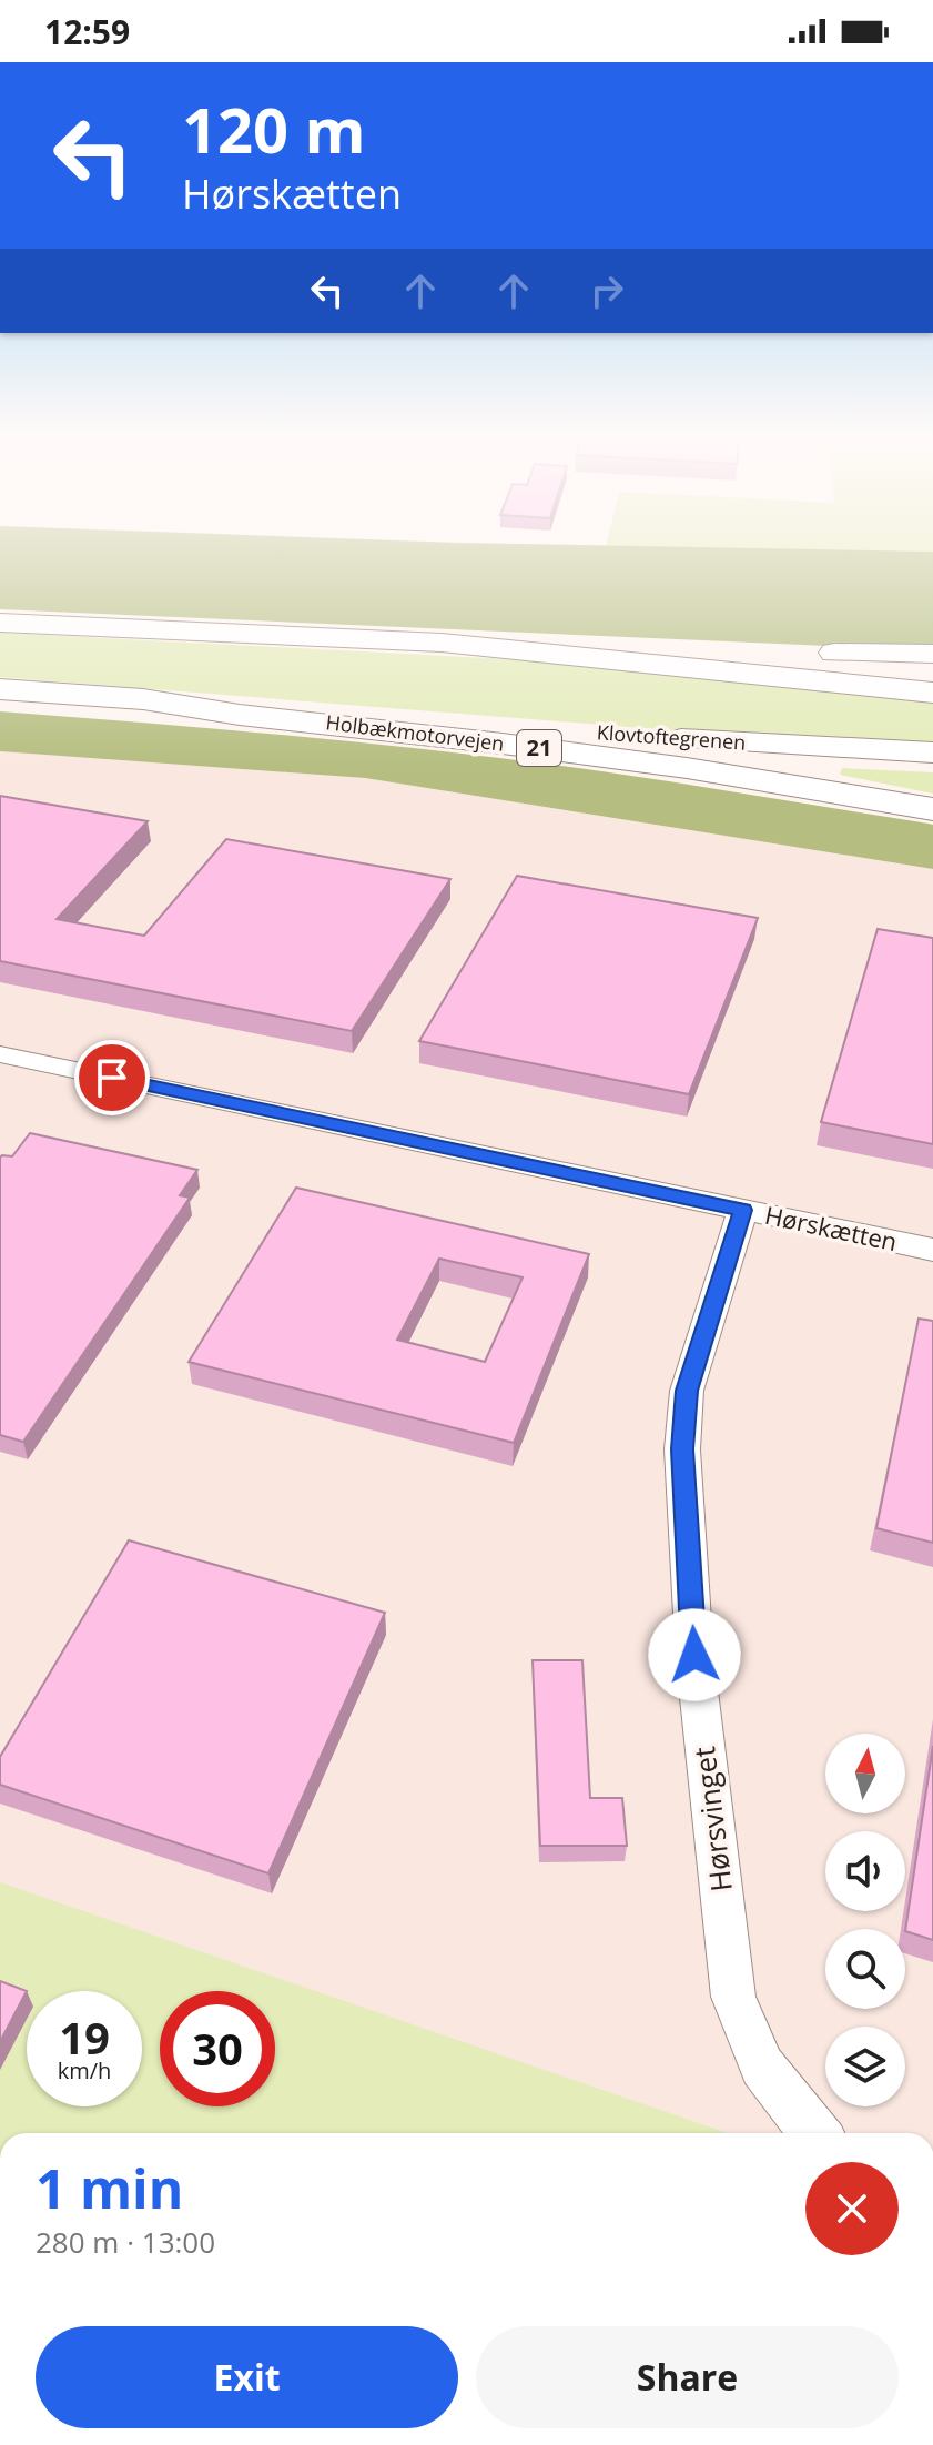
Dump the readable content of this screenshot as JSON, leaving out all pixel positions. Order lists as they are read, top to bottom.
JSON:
{
  "streets": {
    "highway": ["Holbækmotorvejen", "Klovtoftegrenen", "21"],
    "street": ["Hørskætten", "Hørsvinget"]
  },
  "crossings": [
    ["Holbækmotorvejen", "Klovtoftegrenen"],
    ["Hørskætten", "Hørsvinget"]
  ],
  "north": "top",
  "page": {
    "status": "12:59",
    "turn": ["120 m", "Hørskætten"],
    "speed": "19 km/h",
    "limit": "30",
    "heading": ["1 min", "280 m · 13:00"],
    "buttons": ["Exit", "Share"]
  }
}
